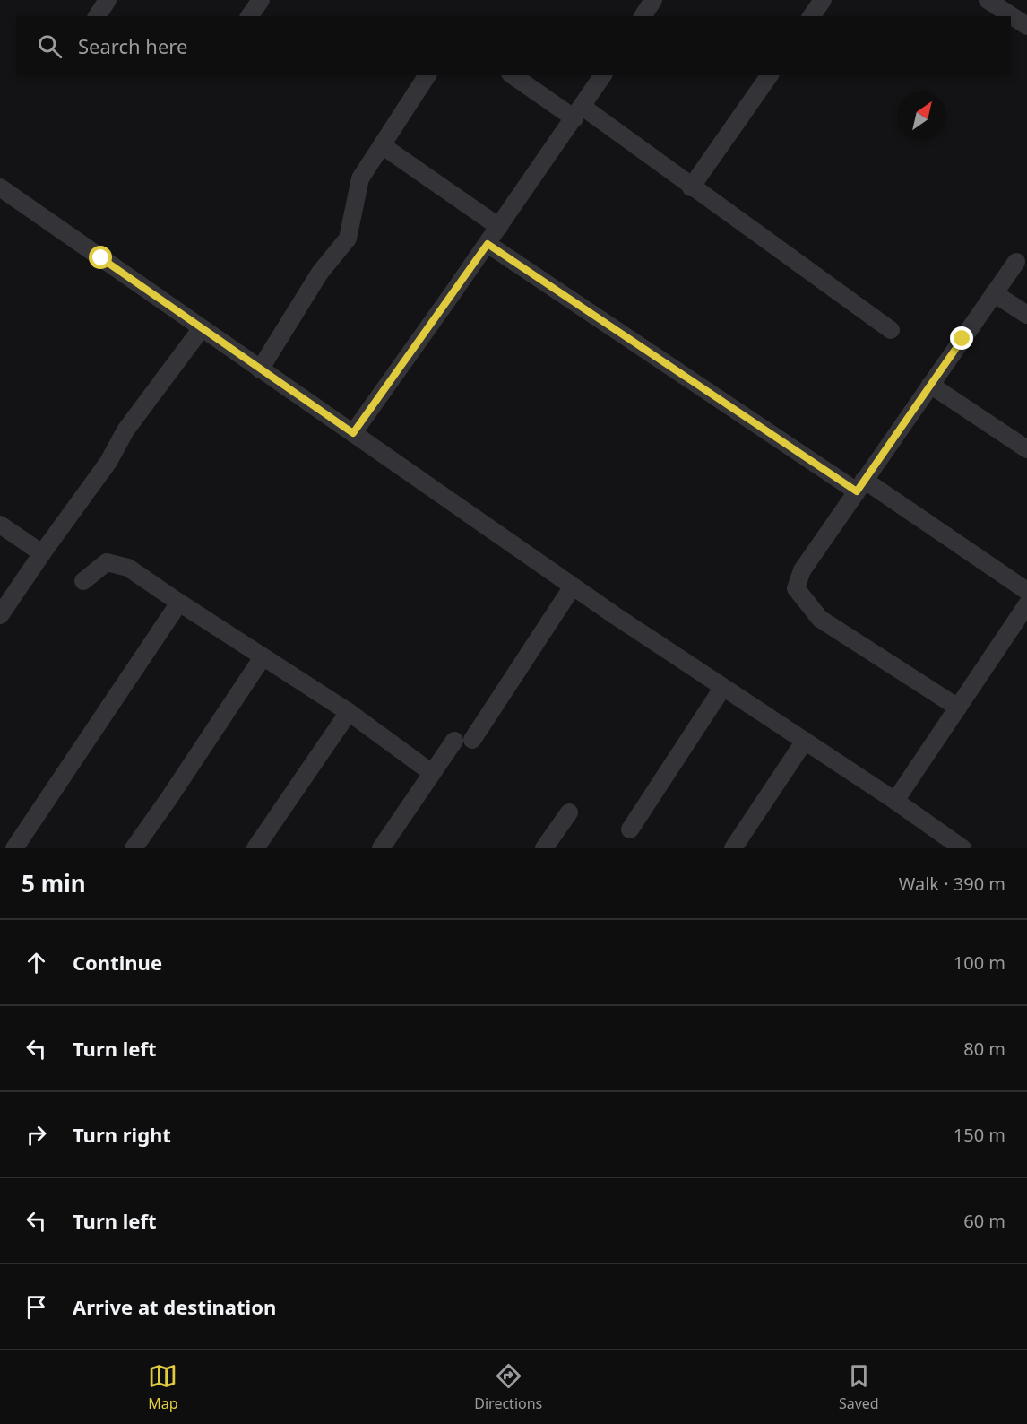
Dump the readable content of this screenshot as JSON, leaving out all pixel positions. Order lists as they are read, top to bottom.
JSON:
{
  "north": "top right",
  "page": {
    "search": "Search here",
    "heading": ["5 min", "Walk · 390 m"],
    "list": [
      ["Continue", "100 m"],
      ["Turn left", "80 m"],
      ["Turn right", "150 m"],
      ["Turn left", "60 m"],
      "Arrive at destination"
    ],
    "nav": ["Map", "Directions", "Saved"]
  }
}
